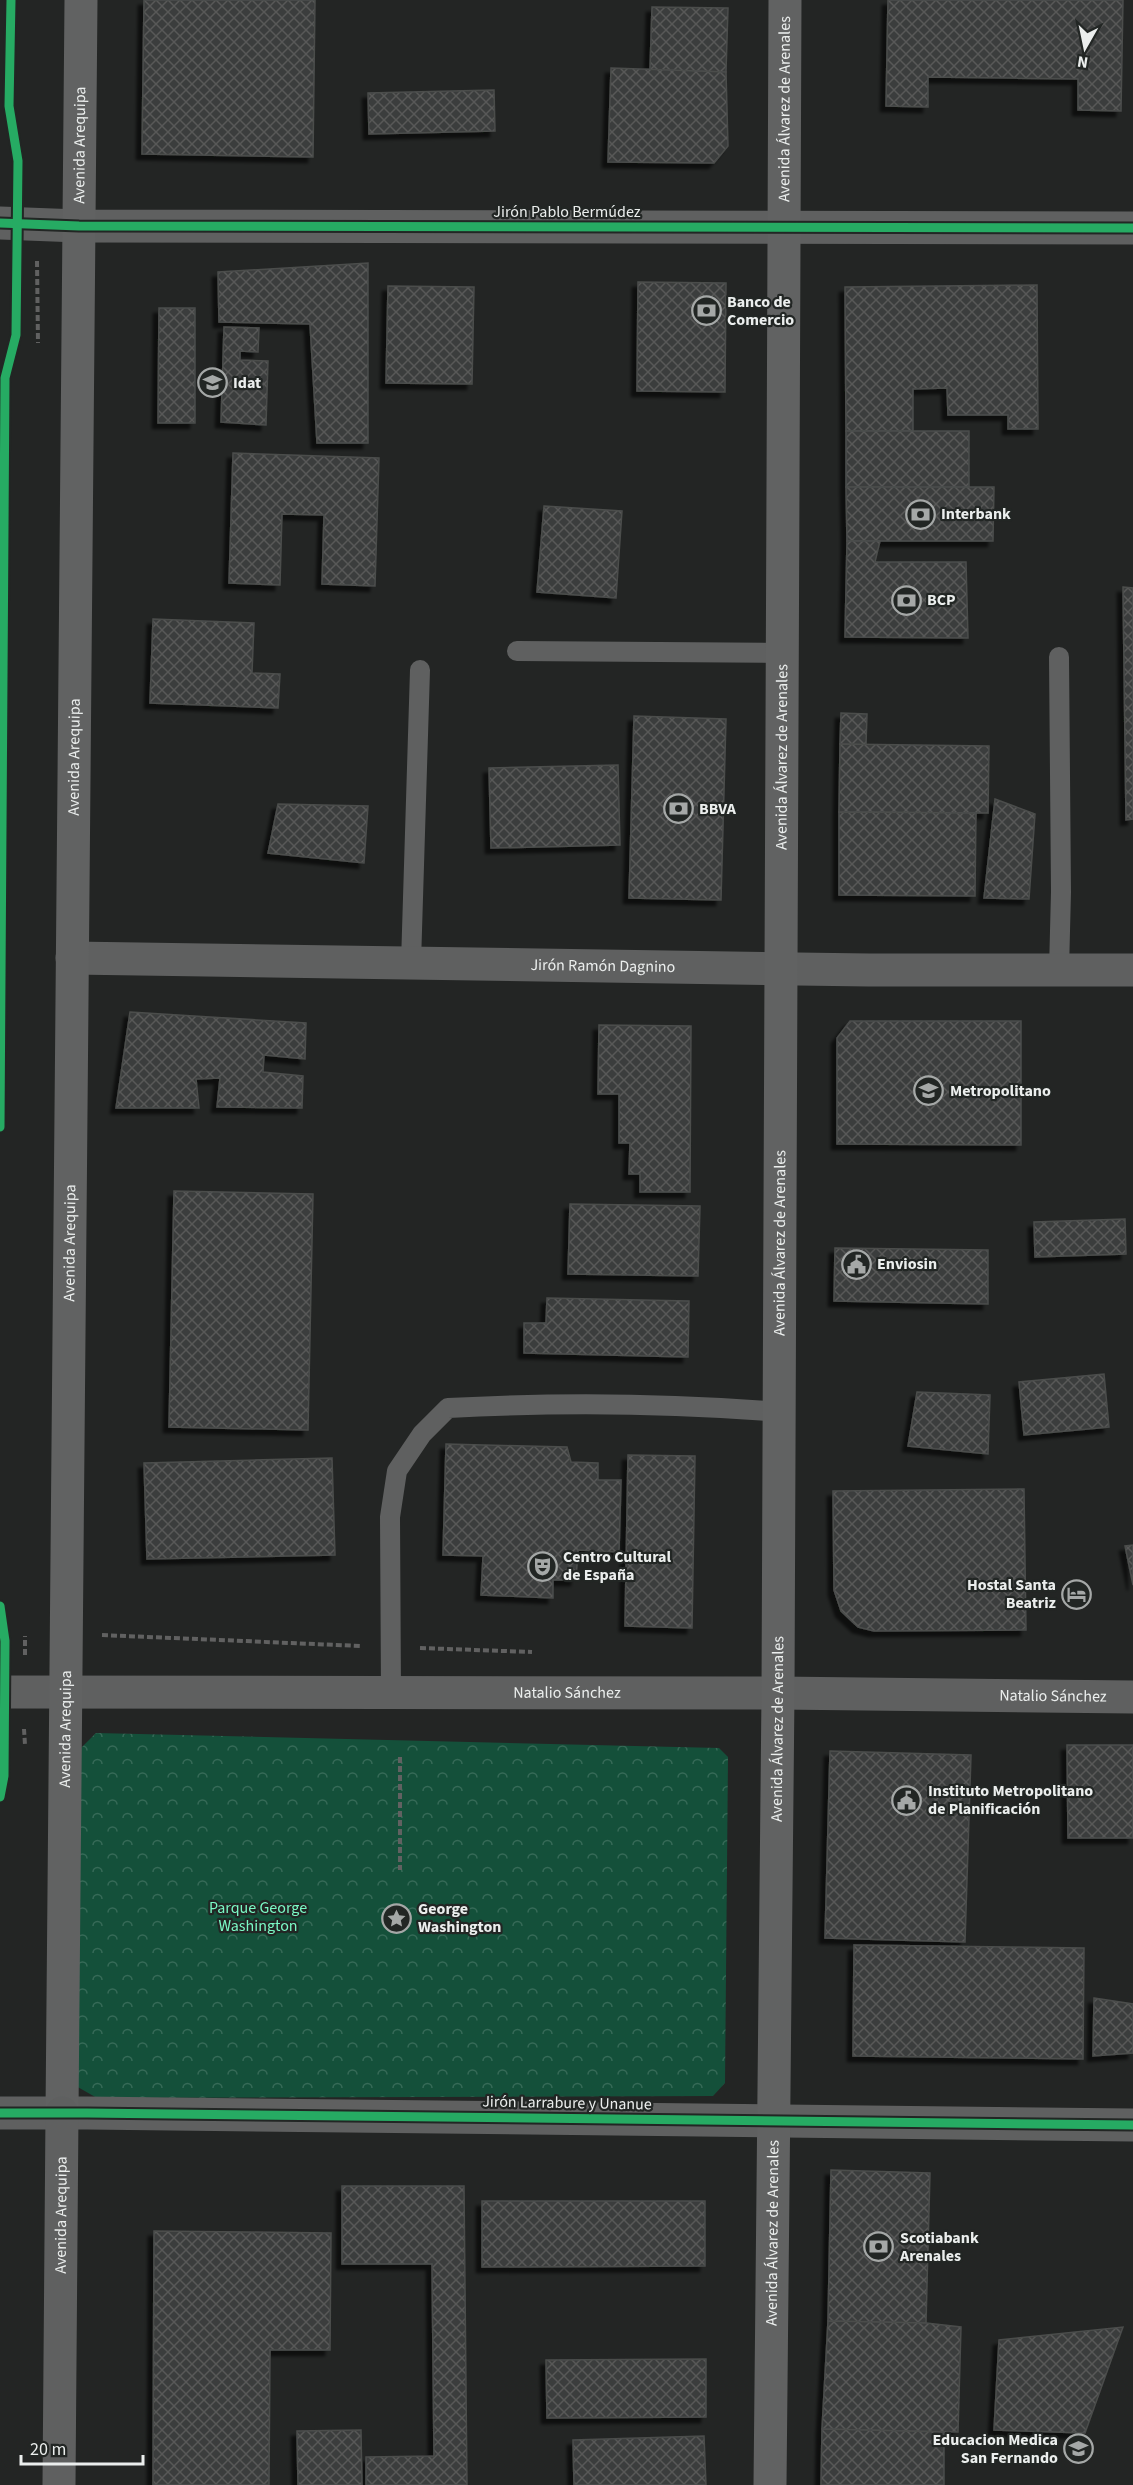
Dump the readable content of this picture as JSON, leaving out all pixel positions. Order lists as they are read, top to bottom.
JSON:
{
  "streets": {
    "main road": ["Avenida Álvarez de Arenales", "Avenida Arequipa"],
    "street": [
      "Jirón Pablo Bermúdez",
      "Jirón Ramón Dagnino",
      "Natalio Sánchez",
      "Jirón Larrabure y Unanue"
    ]
  },
  "crossings": [
    ["Avenida Álvarez de Arenales", "Jirón Pablo Bermúdez"],
    ["Avenida Álvarez de Arenales", "Jirón Ramón Dagnino"],
    ["Avenida Álvarez de Arenales", "Natalio Sánchez"],
    ["Avenida Álvarez de Arenales", "Jirón Larrabure y Unanue"],
    ["Avenida Arequipa", "Jirón Pablo Bermúdez"],
    ["Avenida Arequipa", "Jirón Ramón Dagnino"],
    ["Avenida Arequipa", "Natalio Sánchez"],
    ["Avenida Arequipa", "Jirón Larrabure y Unanue"]
  ],
  "parks": ["Parque George Washington"],
  "places": {
    "bank": [
      "Banco de Comercio",
      "Interbank",
      "BCP",
      "BBVA",
      "Scotiabank Arenales"
    ],
    "school or university": ["Idat", "Metropolitano", "Educacion Medica San Fernando"],
    "public building": ["Enviosin", "Instituto Metropolitano de Planificación"],
    "theatre": ["Centro Cultural de España"],
    "hotel": ["Hostal Santa Beatriz"],
    "place": ["George Washington"]
  },
  "scale_bar": "20 m",
  "north": "bottom"
}
